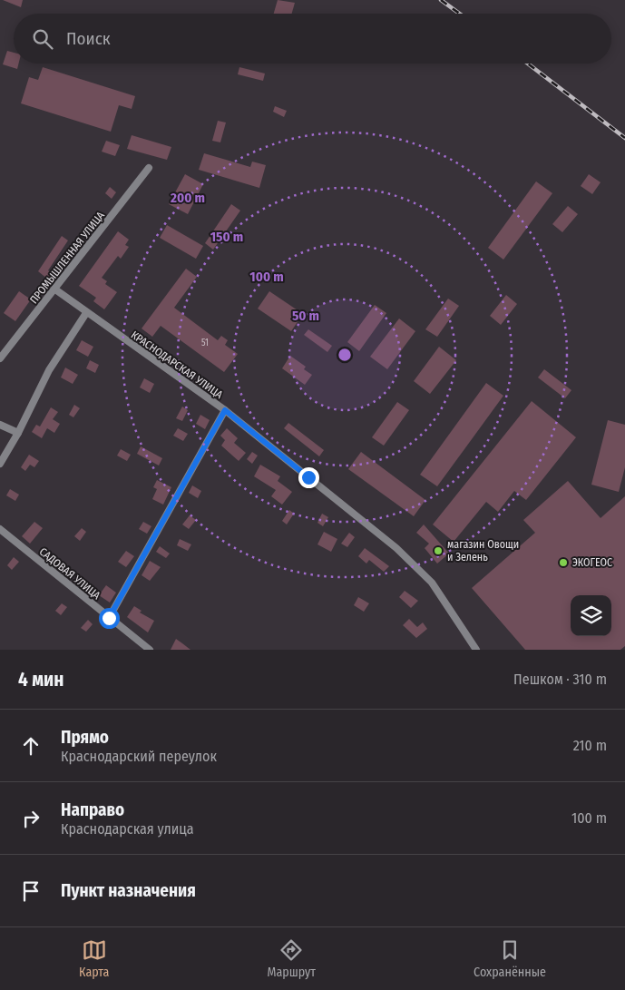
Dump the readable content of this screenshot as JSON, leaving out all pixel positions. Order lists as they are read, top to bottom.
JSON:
{
  "streets": {
    "street": ["ПРОМЫШЛЕННАЯ УЛИЦА", "КРАСНОДАРСКАЯ УЛИЦА", "САДОВАЯ УЛИЦА"]
  },
  "crossings": [
    ["ПРОМЫШЛЕННАЯ УЛИЦА", "КРАСНОДАРСКАЯ УЛИЦА"]
  ],
  "places": ["магазин Овощи и Зелень", "ЭКОГЕОС"],
  "house_numbers": ["51"],
  "page": {
    "search": "Поиск",
    "heading": ["4 мин", "Пешком · 310 m"],
    "list": [
      ["Прямо", "Краснодарский переулок", "210 m"],
      ["Направо", "Краснодарская улица", "100 m"],
      "Пункт назначения"
    ],
    "nav": ["Карта", "Маршрут", "Сохранённые"]
  },
  "rings": [
    "200 m",
    "150 m",
    "100 m",
    "50 m"
  ]
}
